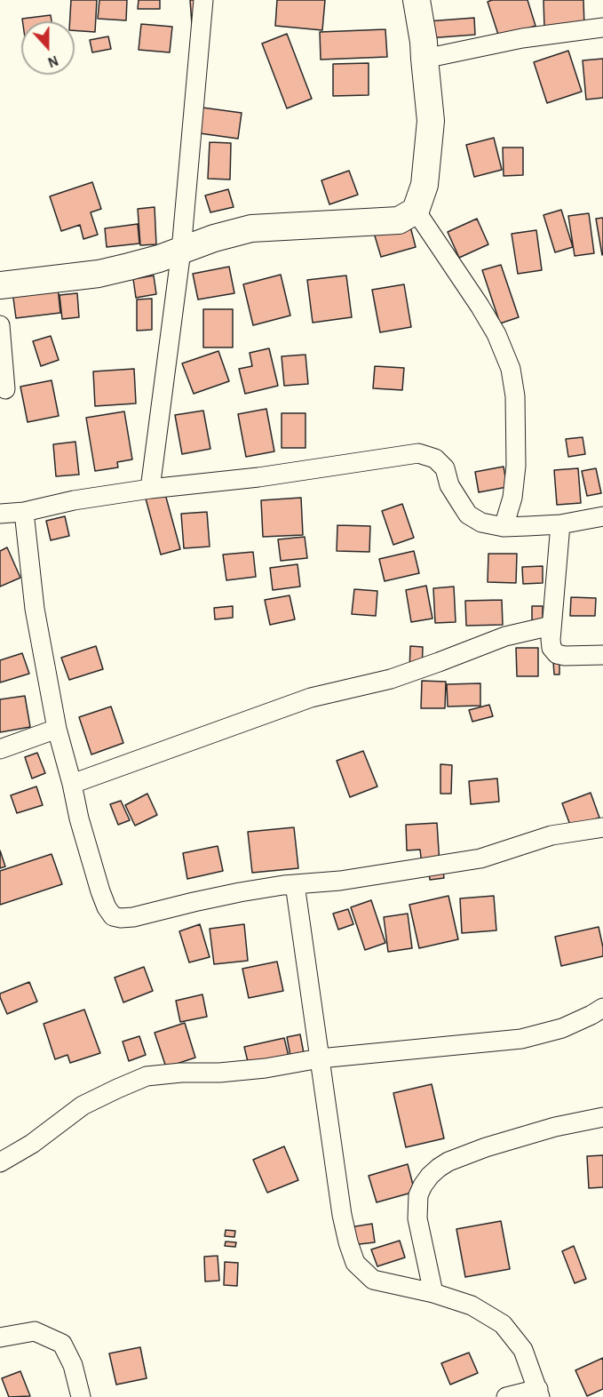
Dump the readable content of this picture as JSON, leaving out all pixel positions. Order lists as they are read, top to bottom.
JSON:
{
  "north": "bottom"
}
